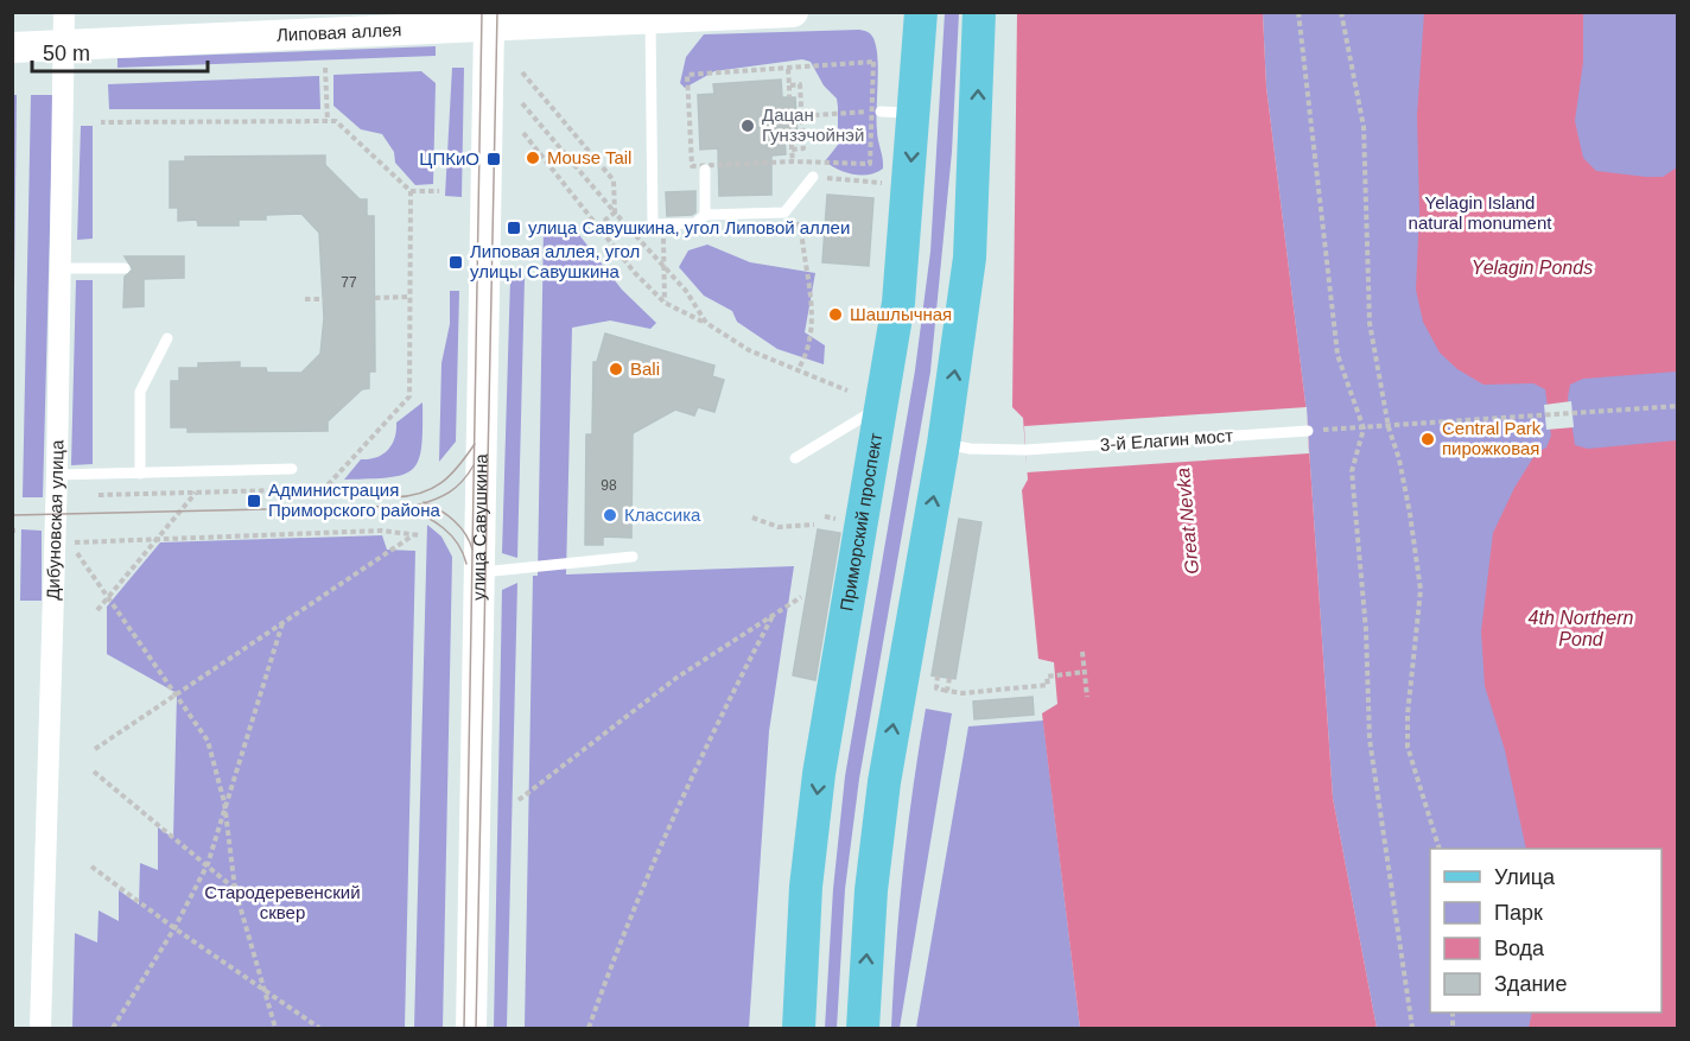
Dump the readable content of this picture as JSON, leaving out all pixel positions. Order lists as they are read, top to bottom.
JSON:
{
  "streets": {
    "main road": ["Липовая аллея", "Приморский проспект", "улица Савушкина"],
    "street": ["Дибуновская улица"],
    "lane": ["3-й Елагин мост"]
  },
  "crossings": [
    ["Липовая аллея", "Дибуновская улица"],
    ["Липовая аллея", "улица Савушкина"]
  ],
  "water": ["Yelagin Ponds", "Great Nevka", "4th Northern Pond"],
  "parks": ["Yelagin Island natural monument", "Стародеревенский сквер"],
  "places": {
    "other": [
      "Дацан Гунзэчойнэй",
      "Mouse Tail",
      "Шашлычная",
      "Bali",
      "Central Park пирожковая",
      "Классика"
    ],
    "transit": [
      "ЦПКиО",
      "улица Савушкина, угол Липовой аллеи",
      "Липовая аллея, угол улицы Савушкина",
      "Администрация Приморского района"
    ]
  },
  "house_numbers": ["77", "98"],
  "legend": [
    "Улица",
    "Парк",
    "Вода",
    "Здание"
  ],
  "scale_bar": "50 m"
}
